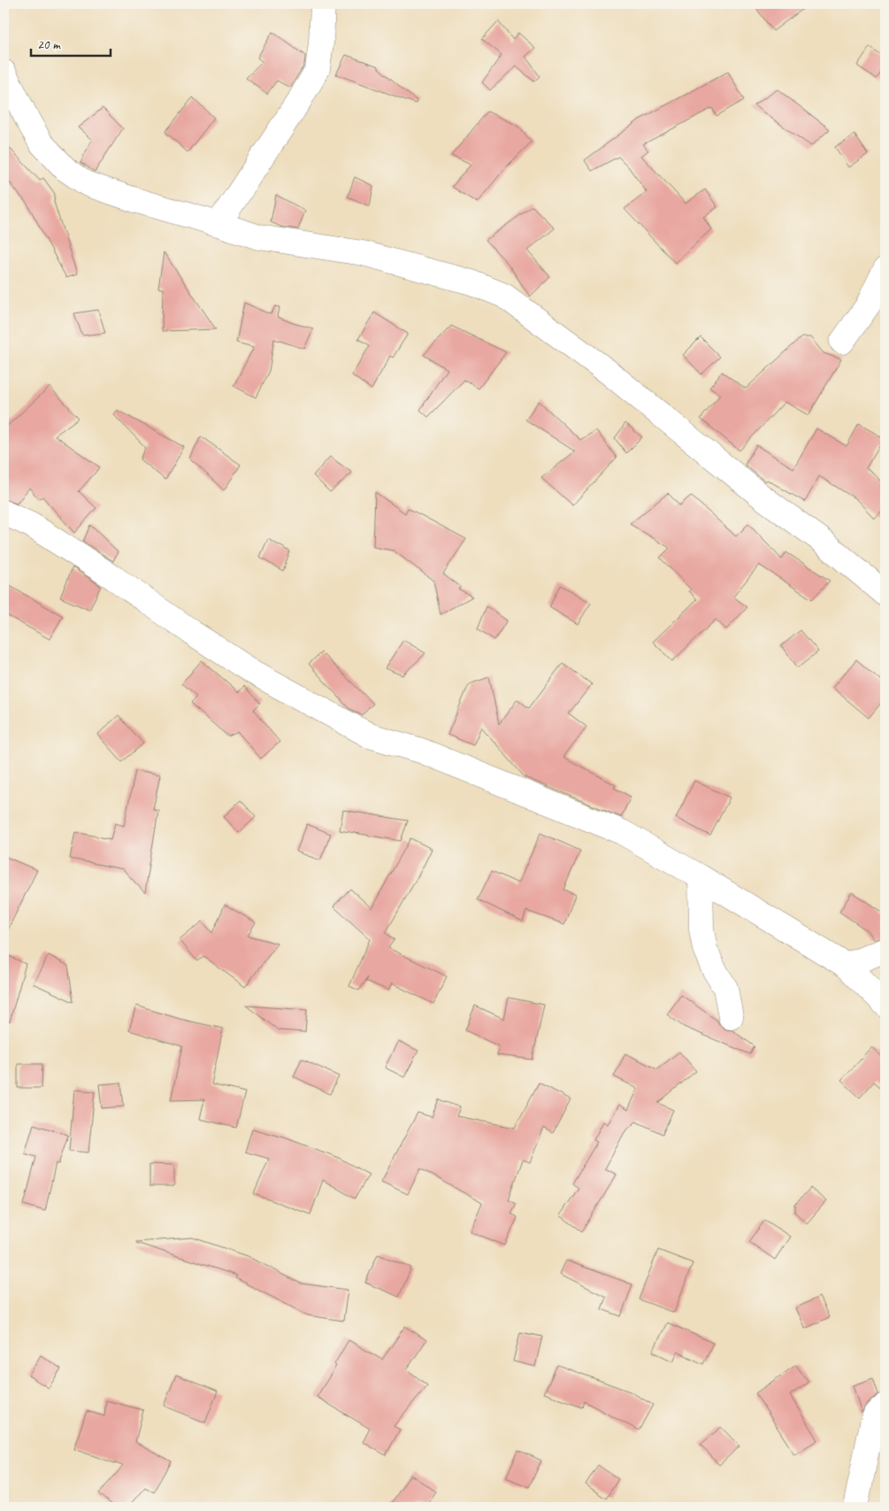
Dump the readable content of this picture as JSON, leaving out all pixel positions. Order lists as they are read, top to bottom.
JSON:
{
  "scale_bar": "20 m"
}
